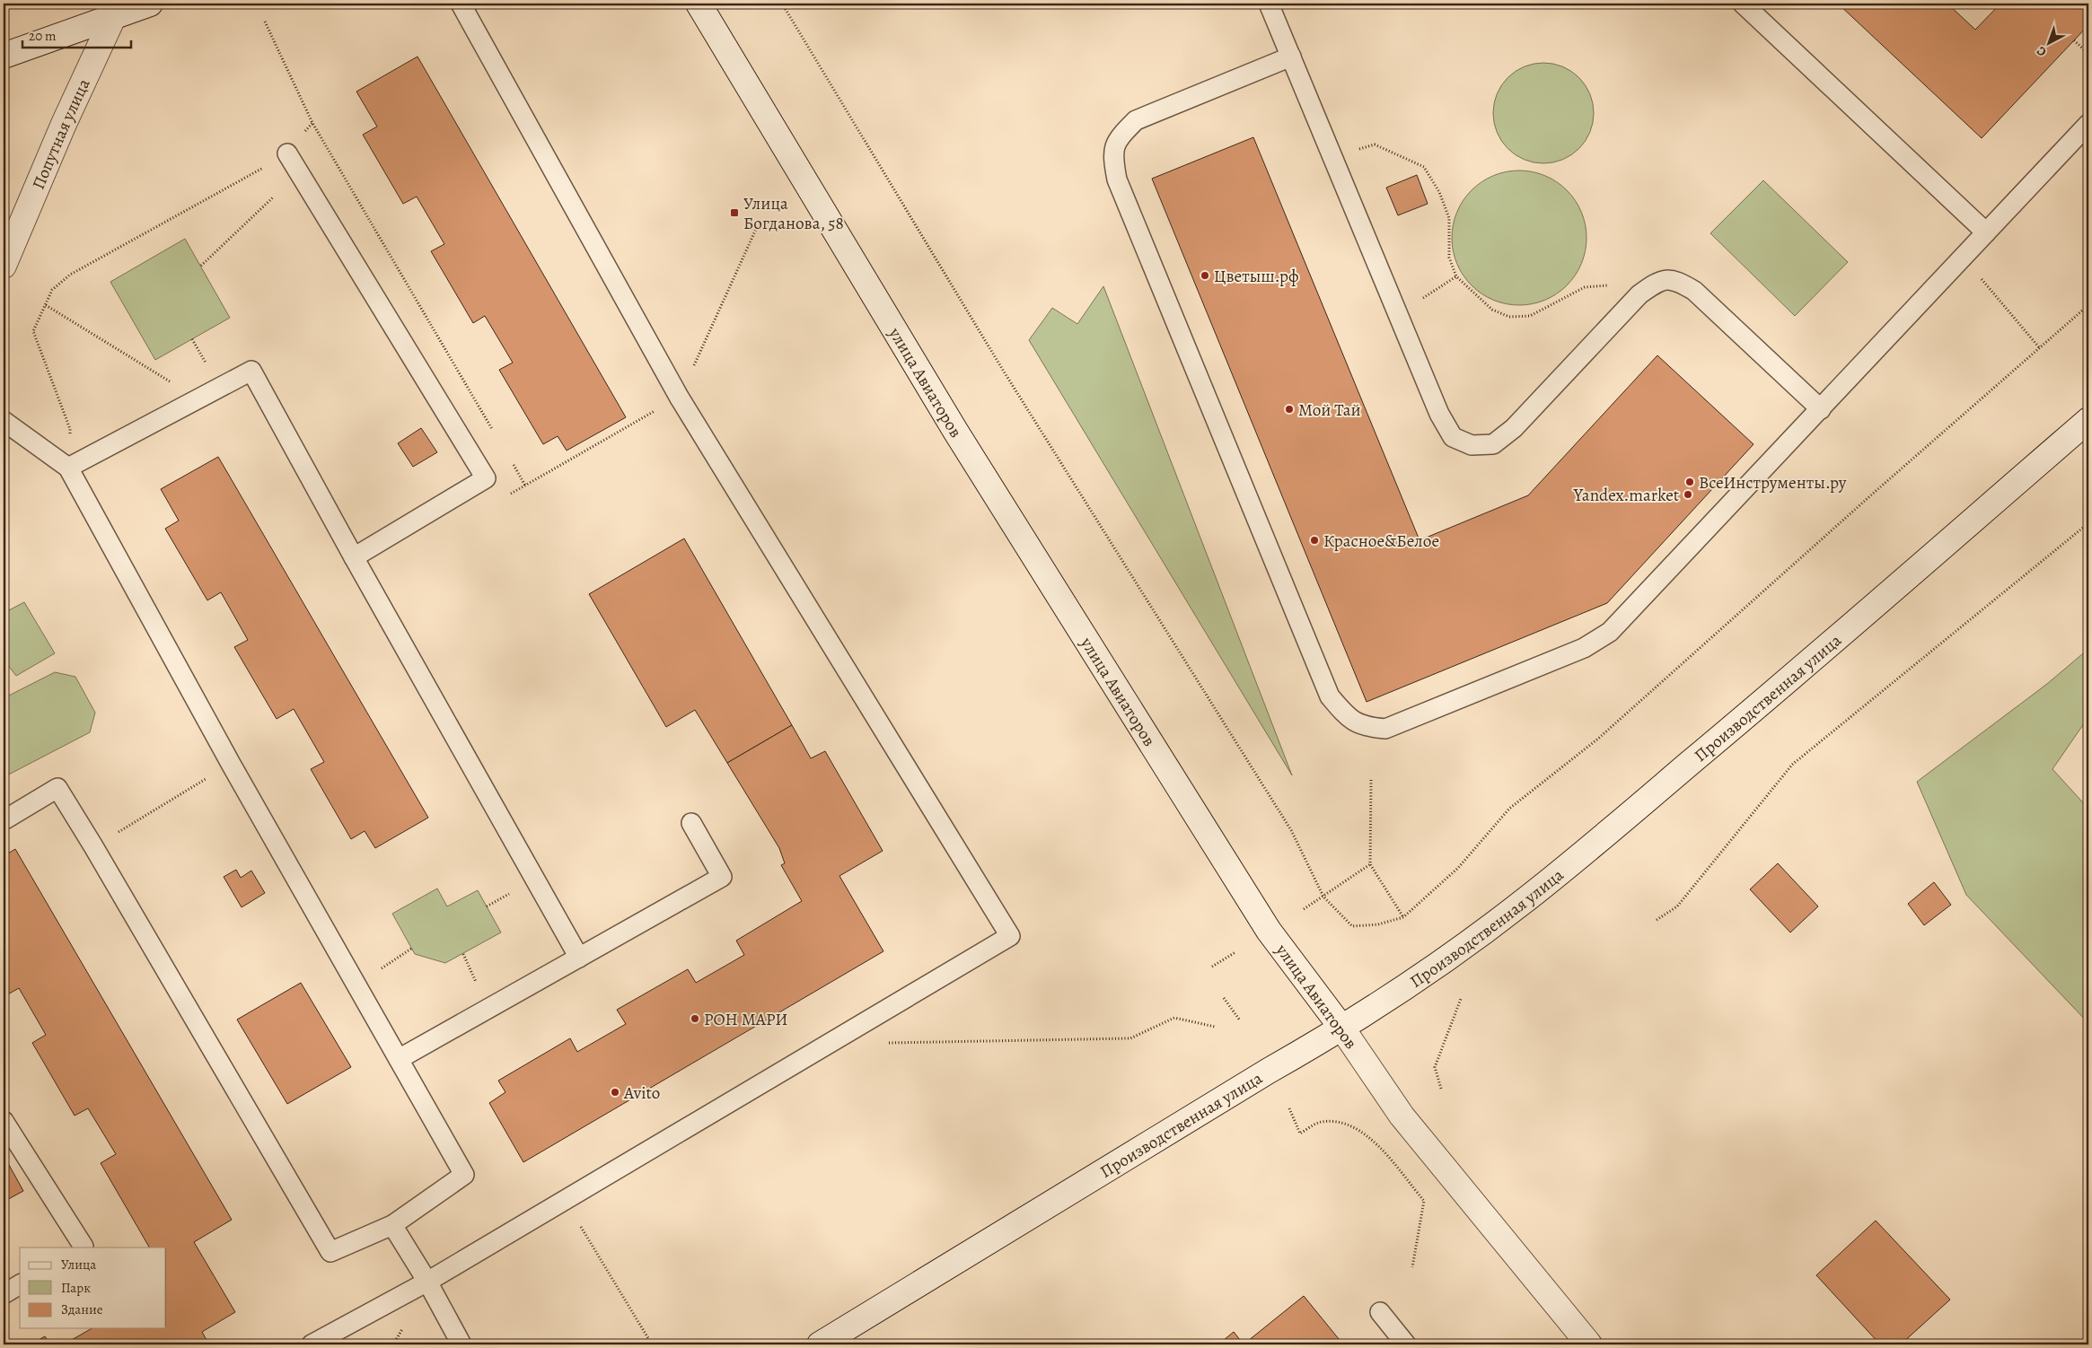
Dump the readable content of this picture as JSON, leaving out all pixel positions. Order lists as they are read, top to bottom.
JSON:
{
  "streets": {
    "street": ["Попутная улица", "улица Авиаторов", "Производственная улица"]
  },
  "crossings": [
    ["улица Авиаторов", "Производственная улица"]
  ],
  "places": {
    "transit": ["Улица Богданова, 58"],
    "other": [
      "Цветыш.рф",
      "Мой Тай",
      "ВсеИнструменты.ру",
      "Yandex.market",
      "Красное&Белое",
      "РОН МАРИ",
      "Avito"
    ]
  },
  "legend": ["Улица", "Парк", "Здание"],
  "scale_bar": "20 m",
  "north": "bottom left"
}
